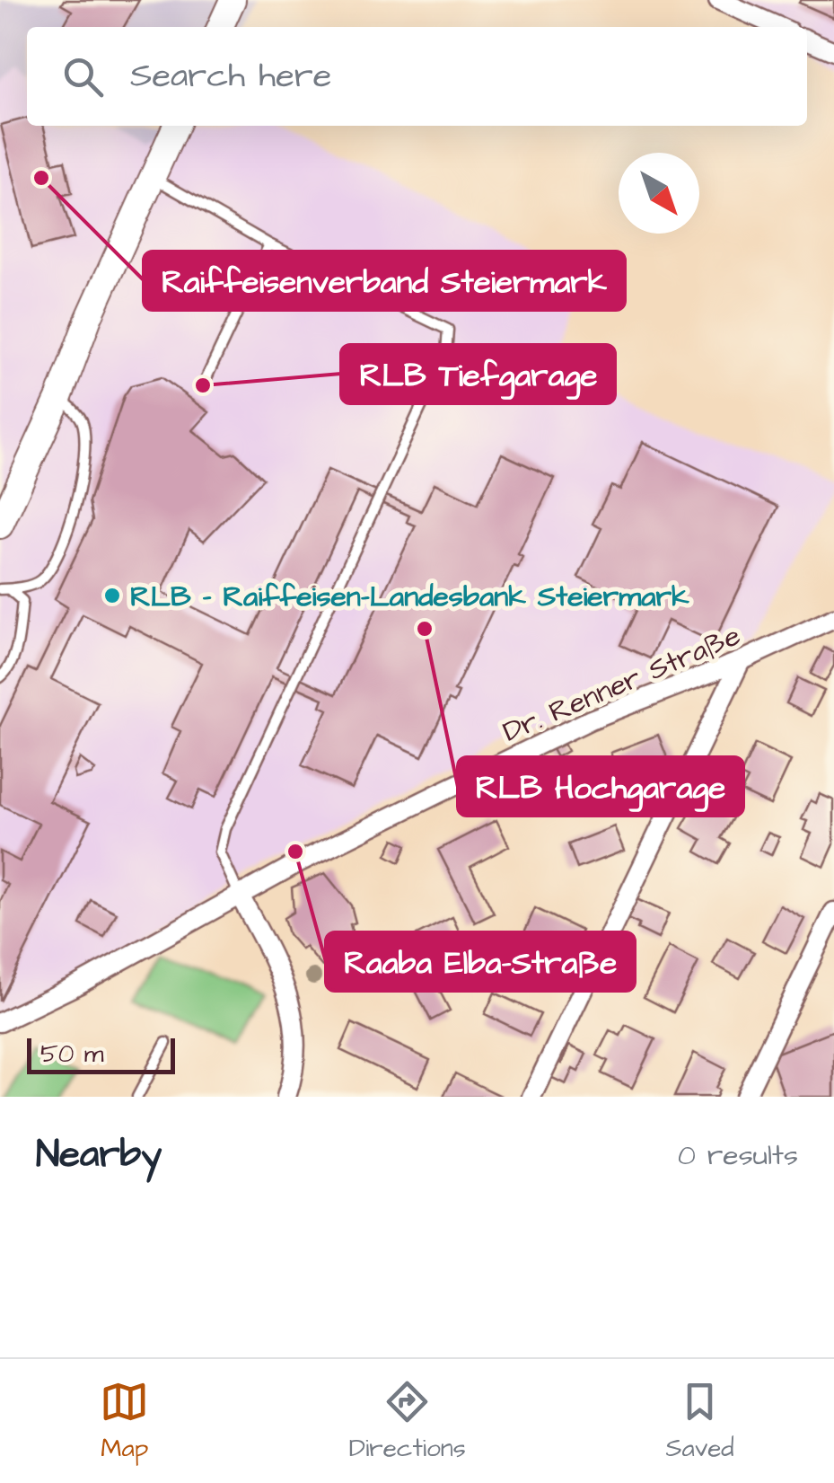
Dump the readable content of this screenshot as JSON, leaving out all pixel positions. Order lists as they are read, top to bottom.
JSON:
{
  "streets": {
    "street": ["Dr. Renner Straße"]
  },
  "places": [
    "Raiffeisenverband Steiermark",
    "RLB Tiefgarage",
    "RLB - Raiffeisen-Landesbank Steiermark",
    "RLB Hochgarage",
    "Raaba Elba-Straße"
  ],
  "scale_bar": "50 m",
  "north": "bottom right",
  "page": {
    "search": "Search here",
    "scale": "50 m",
    "heading": ["Nearby", "0 results"],
    "nav": ["Map", "Directions", "Saved"]
  }
}
